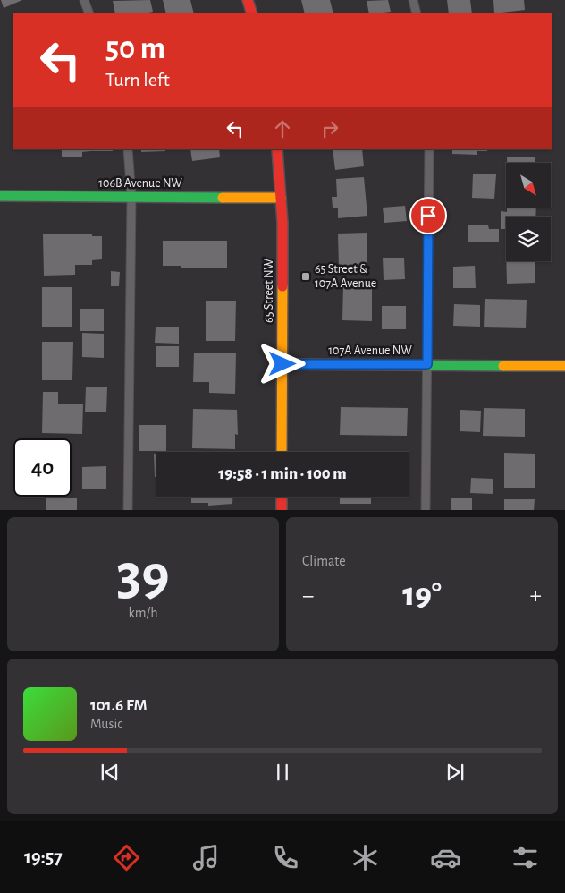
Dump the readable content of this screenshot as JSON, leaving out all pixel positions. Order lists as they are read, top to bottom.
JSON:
{
  "streets": {
    "street": ["106B Avenue NW", "65 Street NW", "107A Avenue NW"]
  },
  "crossings": [
    ["106B Avenue NW", "65 Street NW"],
    ["65 Street NW", "107A Avenue NW"]
  ],
  "places": {
    "transit": ["65 Street & 107A Avenue"]
  },
  "north": "bottom right",
  "page": {
    "turn": ["50 m", "Turn left"],
    "limit": "40",
    "trip": "19:58 · 1 min · 100 m",
    "tile": [
      ["39", "km/h"],
      "Climate"
    ],
    "heat": ["−", "19°", "+"],
    "song": ["101.6 FM", "Music"],
    "tabs": "19:57"
  }
}
